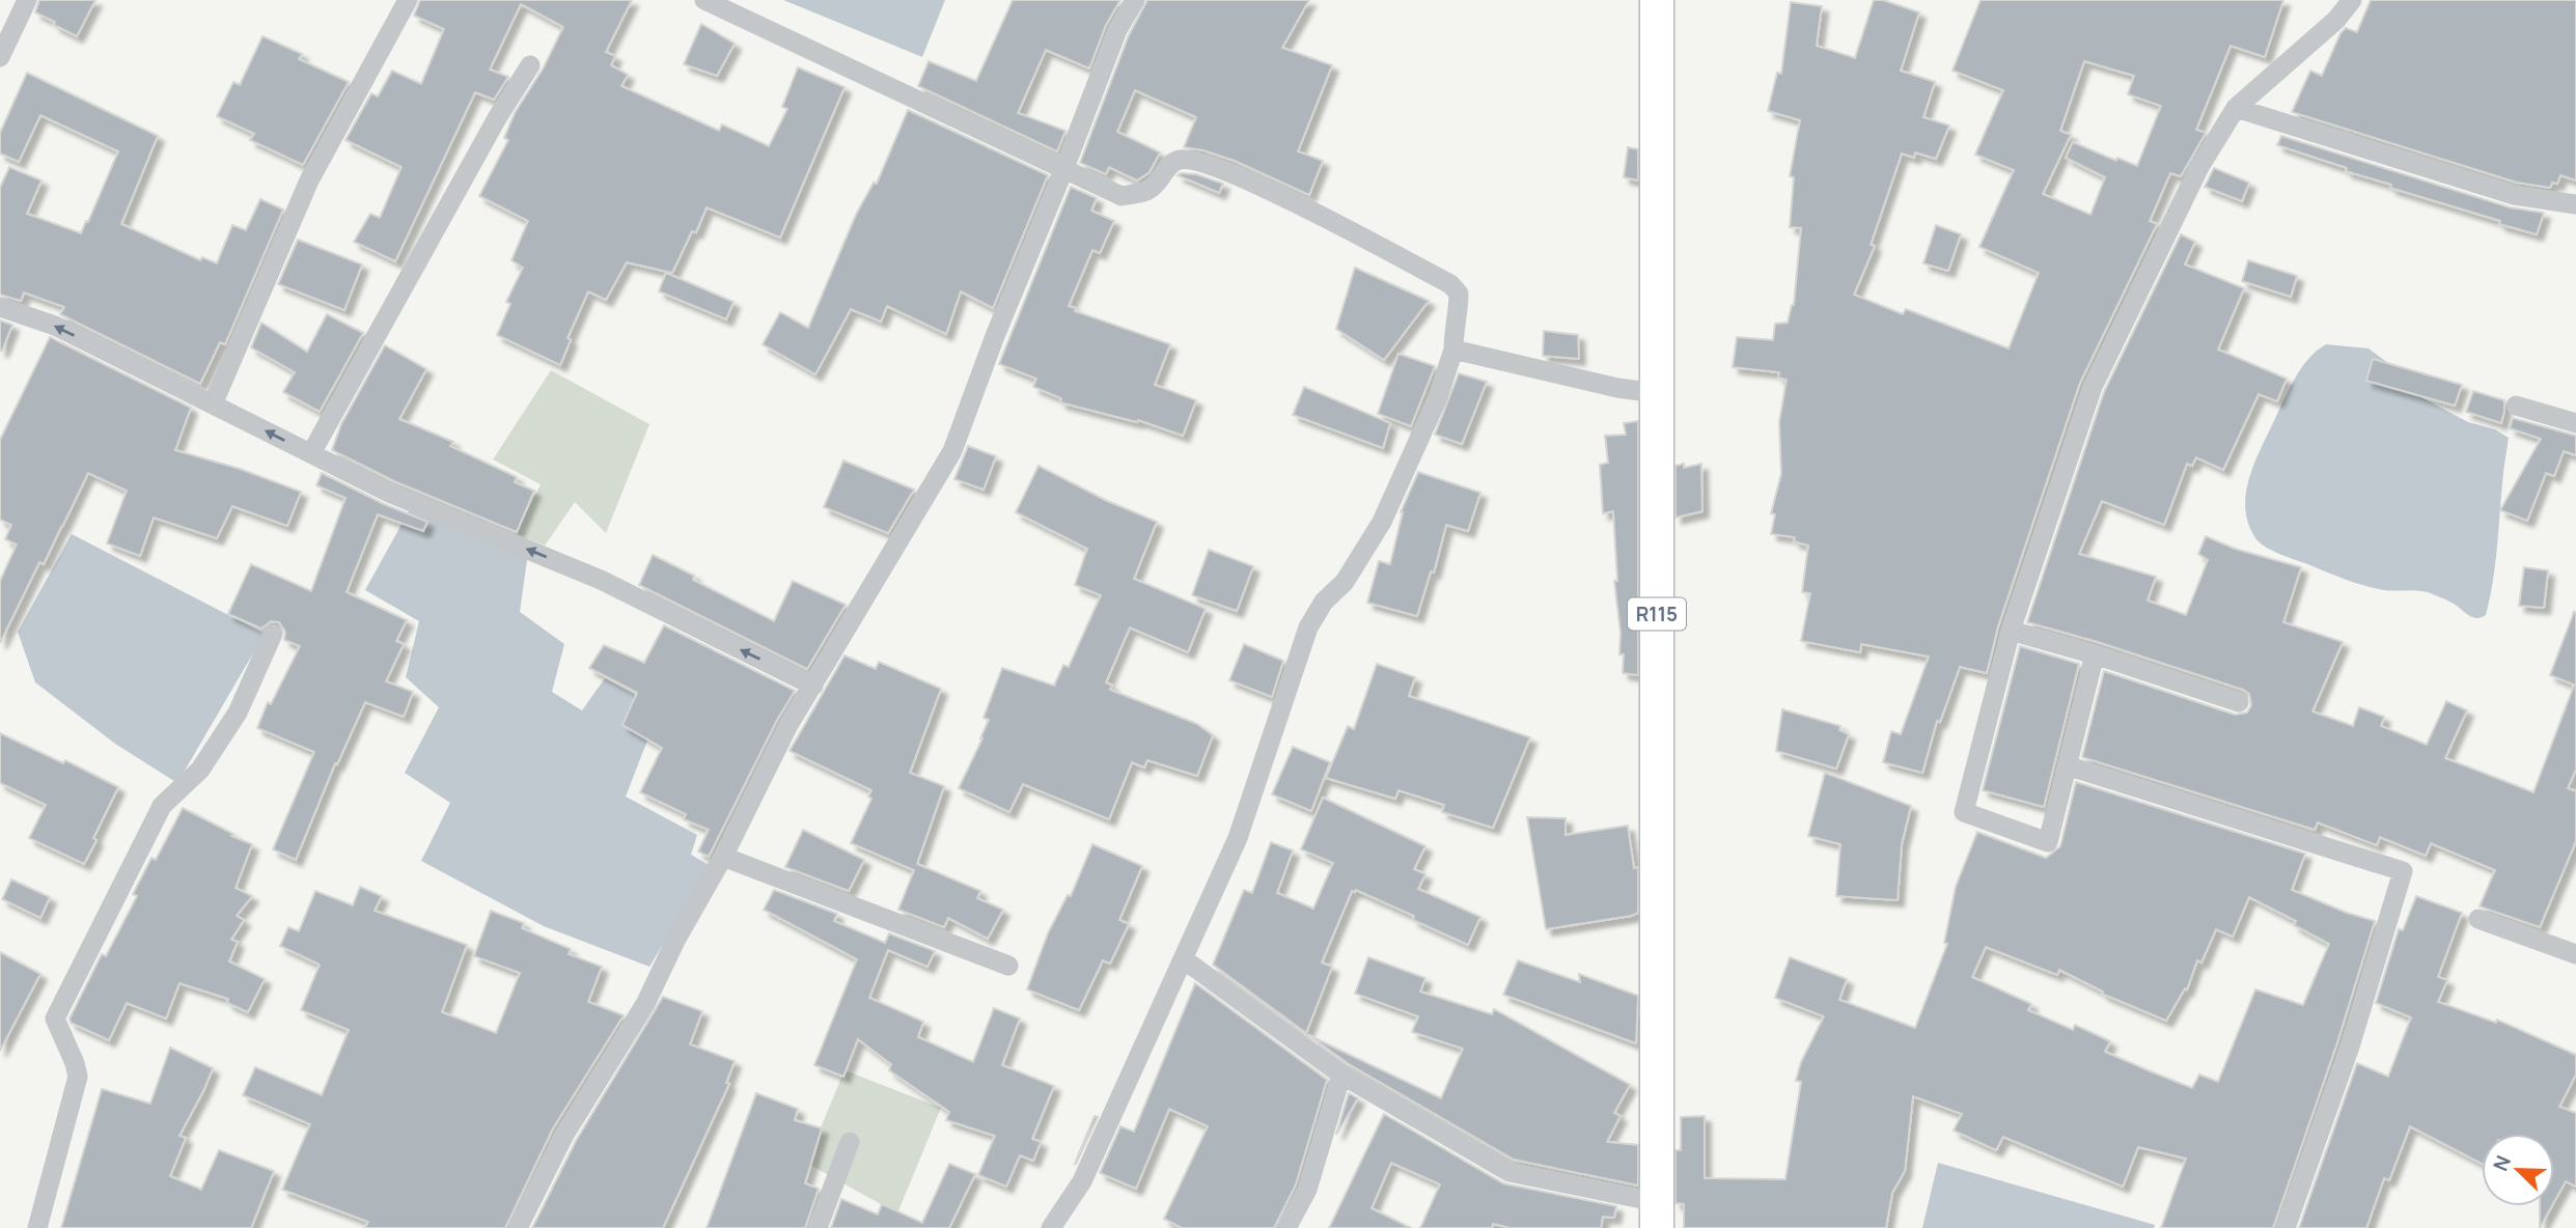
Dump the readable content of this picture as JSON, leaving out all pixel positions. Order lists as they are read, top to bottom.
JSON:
{
  "streets": {
    "main road": ["R115"]
  },
  "north": "top left"
}
